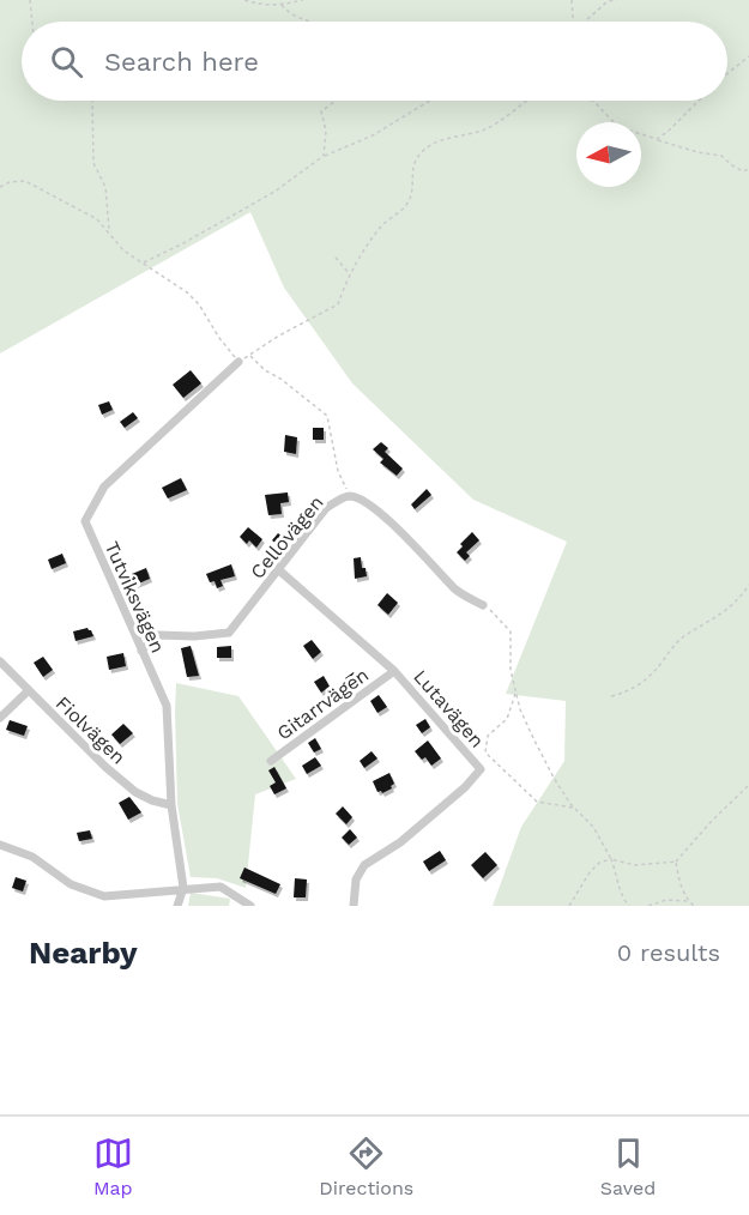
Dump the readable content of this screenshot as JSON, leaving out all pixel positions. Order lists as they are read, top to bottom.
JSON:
{
  "streets": {
    "street": [
      "Cellovägen",
      "Tutviksvägen",
      "Gitarrvägen",
      "Lutavägen",
      "Fiolvägen"
    ]
  },
  "crossings": [
    ["Cellovägen", "Tutviksvägen"],
    ["Cellovägen", "Lutavägen"],
    ["Tutviksvägen", "Fiolvägen"],
    ["Gitarrvägen", "Lutavägen"]
  ],
  "north": "left",
  "page": {
    "search": "Search here",
    "heading": ["Nearby", "0 results"],
    "nav": ["Map", "Directions", "Saved"]
  }
}
